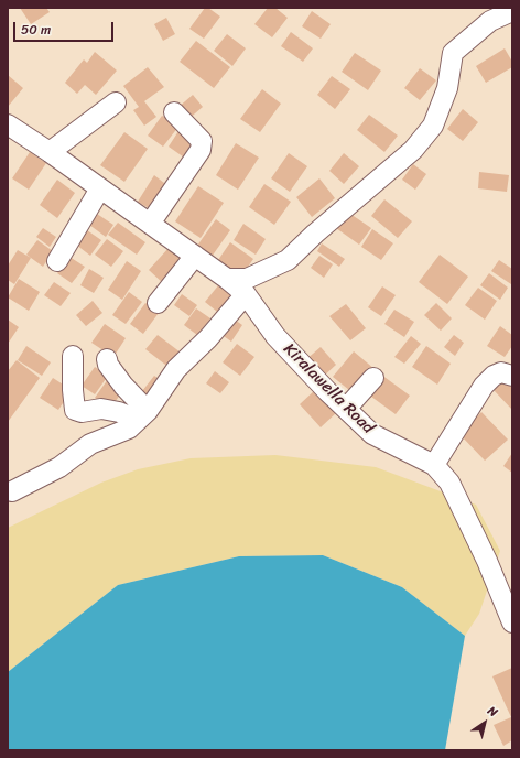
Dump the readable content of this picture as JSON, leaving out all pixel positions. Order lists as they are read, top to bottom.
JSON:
{
  "streets": {
    "street": ["Kiralawella Road"]
  },
  "scale_bar": "50 m",
  "north": "top right"
}
